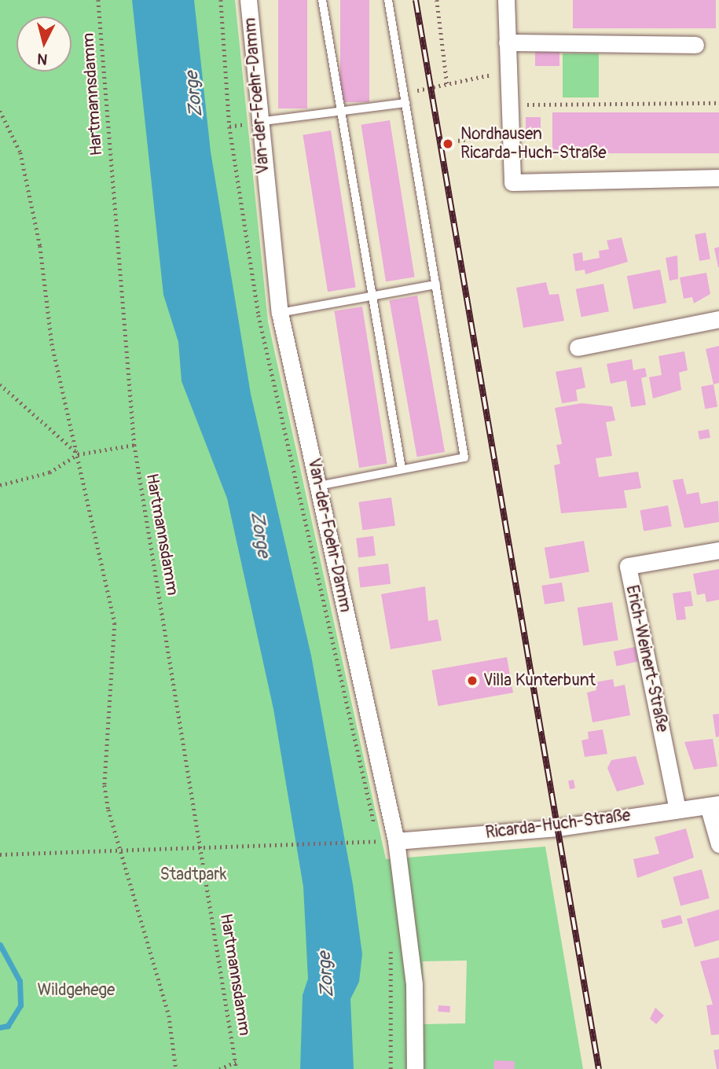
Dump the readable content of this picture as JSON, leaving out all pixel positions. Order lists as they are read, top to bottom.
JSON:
{
  "streets": {
    "street": ["Van-der-Foehr-Damm", "Erich-Weinert-Straße", "Ricarda-Huch-Straße"],
    "path": ["Hartmannsdamm"]
  },
  "crossings": [
    ["Van-der-Foehr-Damm", "Ricarda-Huch-Straße"],
    ["Erich-Weinert-Straße", "Ricarda-Huch-Straße"]
  ],
  "water": ["Zorge"],
  "parks": ["Stadtpark", "Wildgehege"],
  "places": ["Nordhausen Ricarda-Huch-Straße", "Villa Kunterbunt"],
  "north": "bottom"
}
